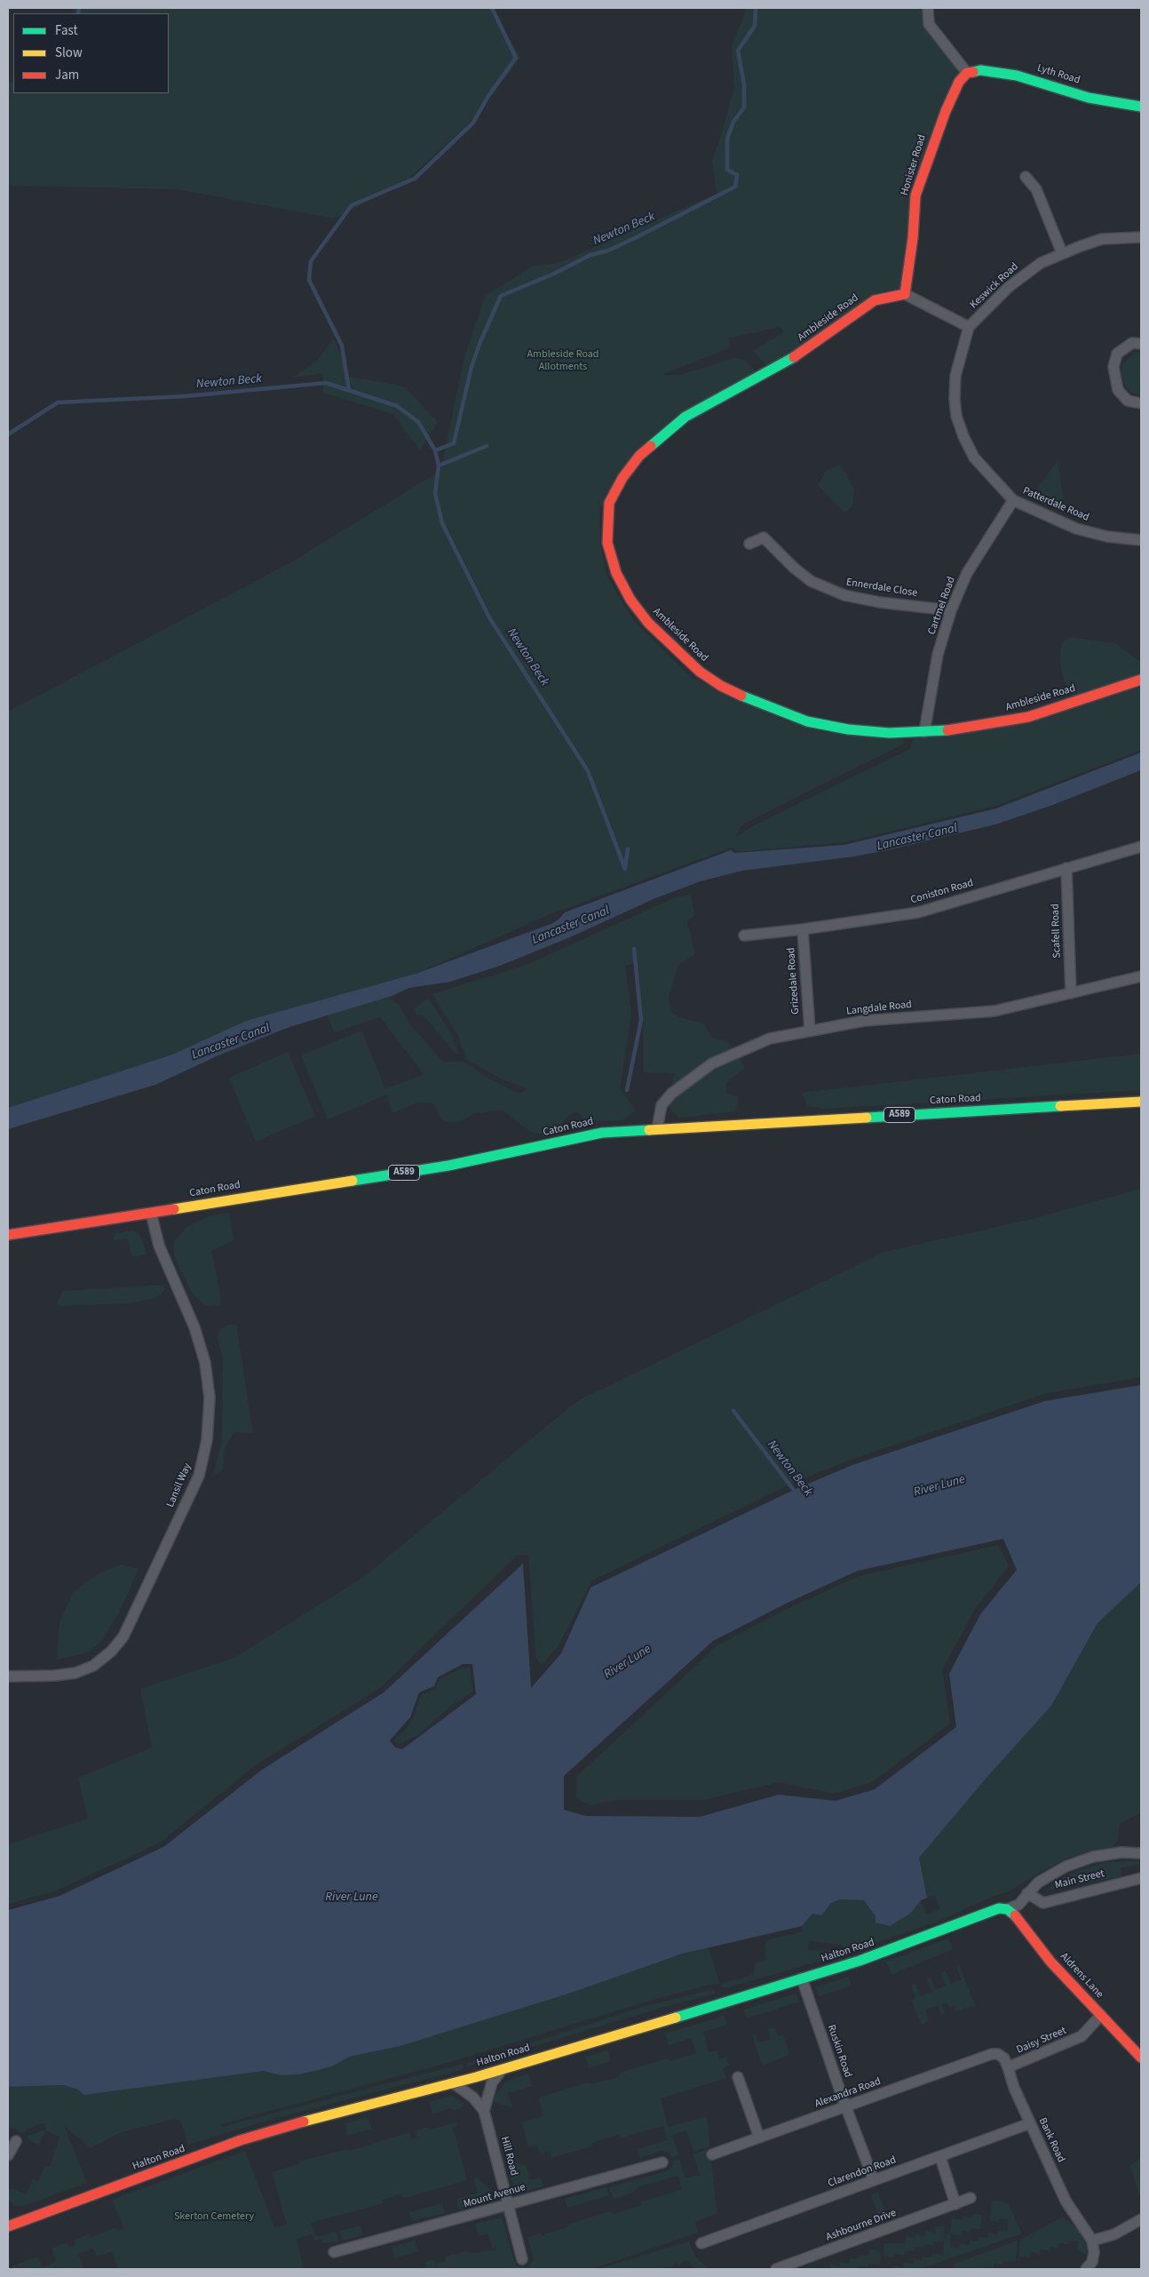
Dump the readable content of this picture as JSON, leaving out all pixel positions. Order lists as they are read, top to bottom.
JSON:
{
  "streets": {
    "street": [
      "Lyth Road",
      "Honister Road",
      "Keswick Road",
      "Ambleside Road",
      "Patterdale Road",
      "Ennerdale Close",
      "Cartmel Road",
      "Coniston Road",
      "Scafell Road",
      "Grizedale Road",
      "Langdale Road",
      "Caton Road",
      "A589",
      "Lansil Way",
      "Main Street",
      "Halton Road",
      "Aldrens Lane",
      "Daisy Street",
      "Ruskin Road",
      "Alexandra Road",
      "Bank Road",
      "Hill Road",
      "Clarendon Road",
      "Mount Avenue",
      "Ashbourne Drive"
    ]
  },
  "crossings": [
    ["Lyth Road", "Honister Road"],
    ["Honister Road", "Ambleside Road"],
    ["Keswick Road", "Patterdale Road"],
    ["Ambleside Road", "Cartmel Road"],
    ["Patterdale Road", "Cartmel Road"],
    ["Ennerdale Close", "Cartmel Road"],
    ["Coniston Road", "Scafell Road"],
    ["Coniston Road", "Grizedale Road"],
    ["Scafell Road", "Langdale Road"],
    ["Grizedale Road", "Langdale Road"],
    ["Langdale Road", "Caton Road"],
    ["Caton Road", "Lansil Way"],
    ["Main Street", "Halton Road"],
    ["Main Street", "Aldrens Lane"],
    ["Halton Road", "Aldrens Lane"],
    ["Halton Road", "Ruskin Road"],
    ["Halton Road", "Hill Road"],
    ["Aldrens Lane", "Daisy Street"],
    ["Daisy Street", "Alexandra Road"],
    ["Daisy Street", "Bank Road"],
    ["Ruskin Road", "Alexandra Road"],
    ["Ruskin Road", "Clarendon Road"],
    ["Alexandra Road", "Bank Road"],
    ["Bank Road", "Clarendon Road"],
    ["Hill Road", "Mount Avenue"]
  ],
  "water": ["Newton Beck", "Lancaster Canal", "River Lune"],
  "parks": ["Ambleside Road Allotments", "Skerton Cemetery"],
  "legend": ["Fast", "Slow", "Jam"]
}
